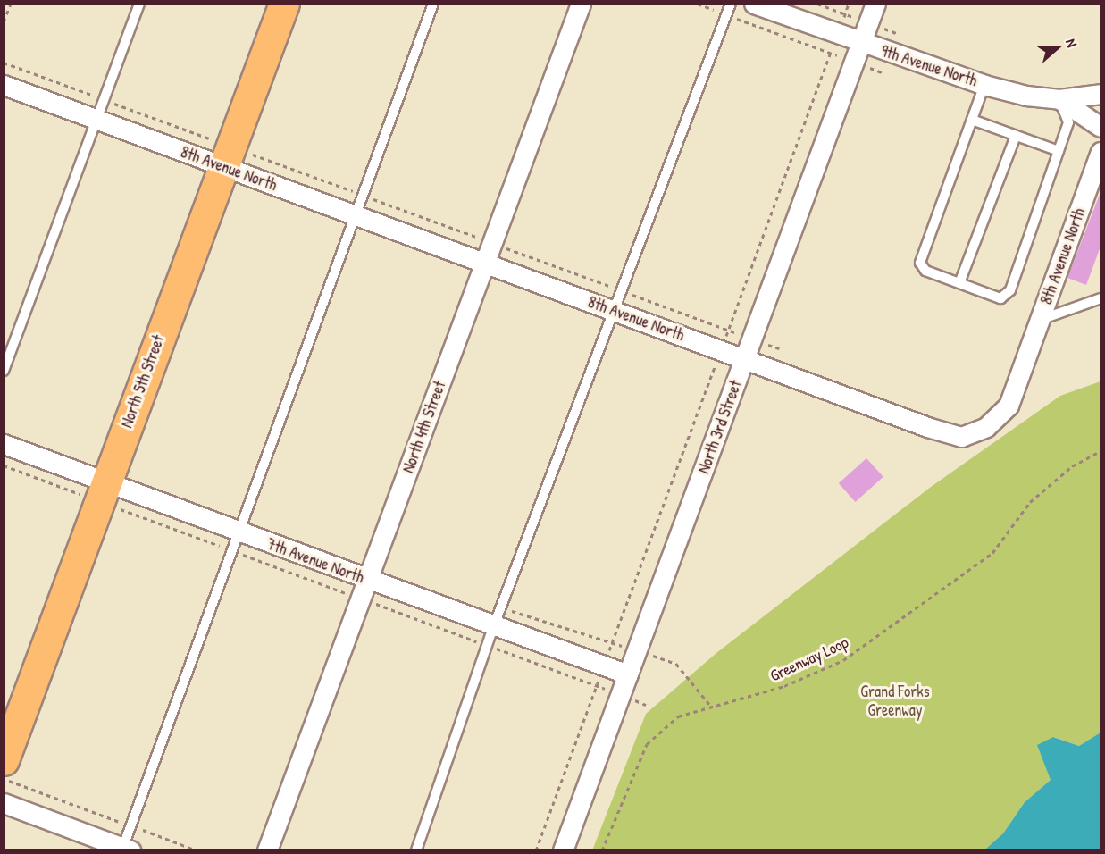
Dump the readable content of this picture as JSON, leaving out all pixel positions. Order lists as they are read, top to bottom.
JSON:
{
  "streets": {
    "main road": ["North 5th Street"],
    "street": [
      "9th Avenue North",
      "8th Avenue North",
      "North 4th Street",
      "North 3rd Street",
      "7th Avenue North"
    ],
    "path": ["Greenway Loop"]
  },
  "crossings": [
    ["9th Avenue North", "North 3rd Street"],
    ["8th Avenue North", "North 5th Street"],
    ["8th Avenue North", "North 4th Street"],
    ["8th Avenue North", "North 3rd Street"],
    ["North 5th Street", "7th Avenue North"],
    ["North 4th Street", "7th Avenue North"],
    ["North 3rd Street", "7th Avenue North"]
  ],
  "parks": ["Grand Forks Greenway"],
  "north": "right"
}
